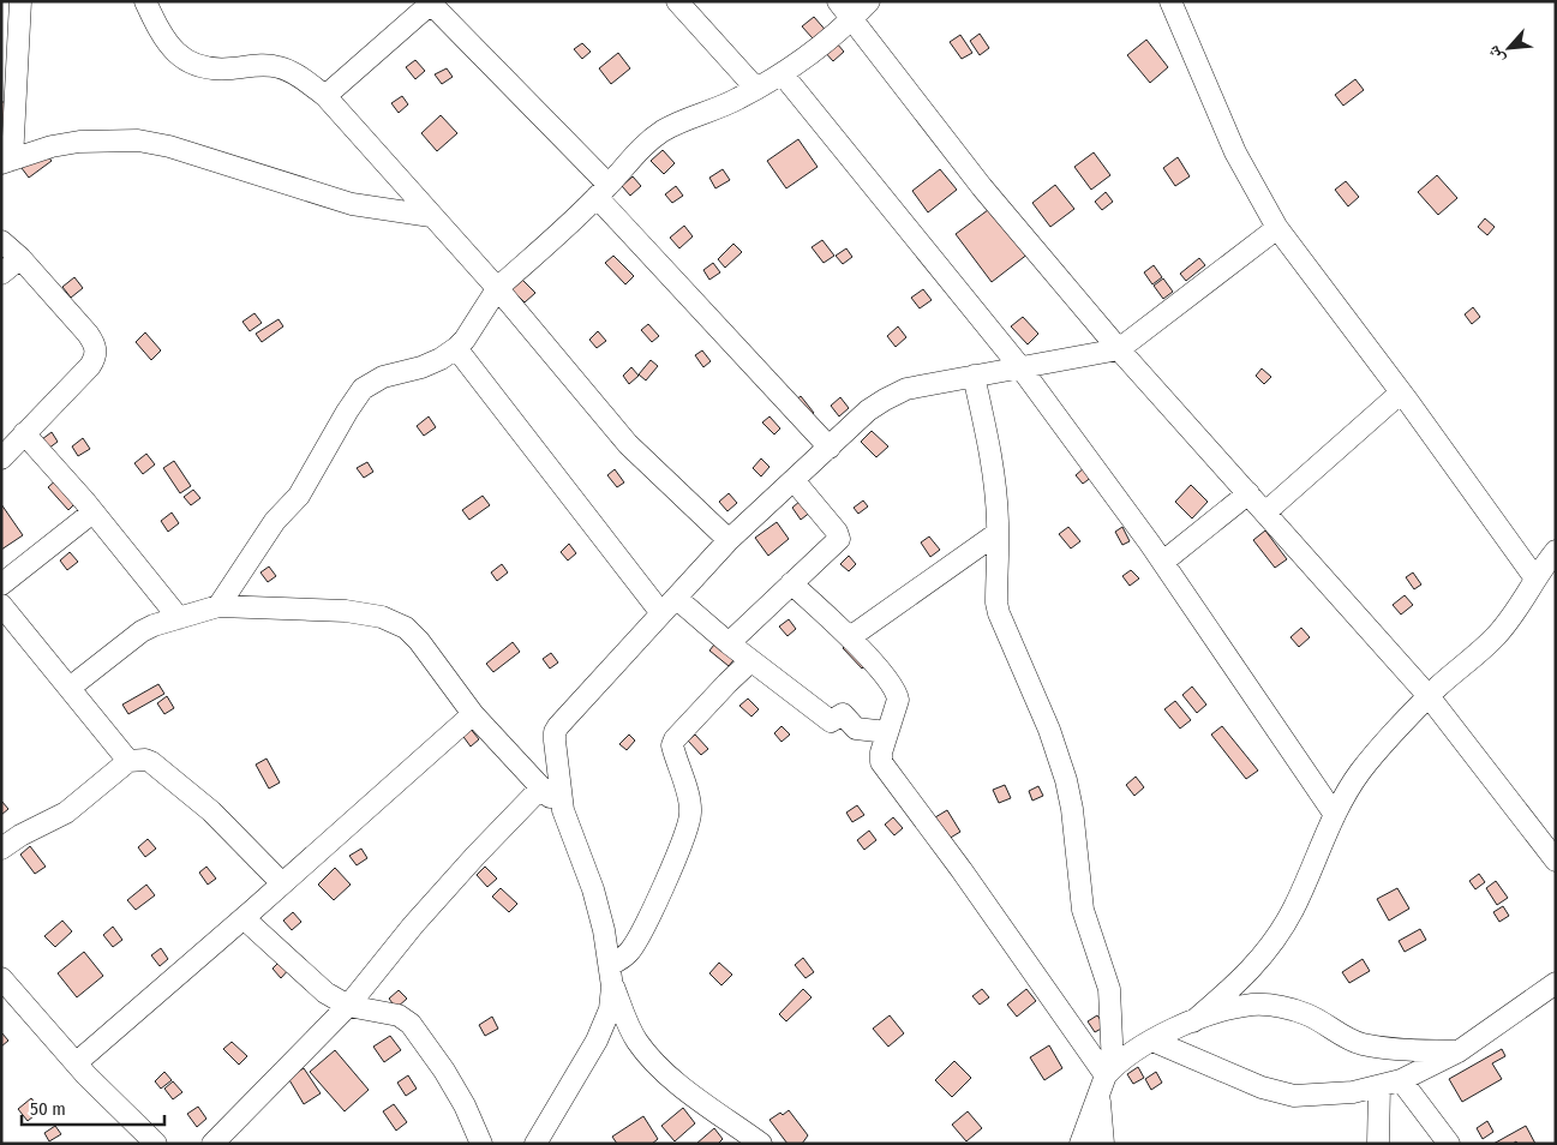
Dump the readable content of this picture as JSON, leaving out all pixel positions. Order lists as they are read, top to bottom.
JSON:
{
  "scale_bar": "50 m",
  "north": "bottom left"
}
